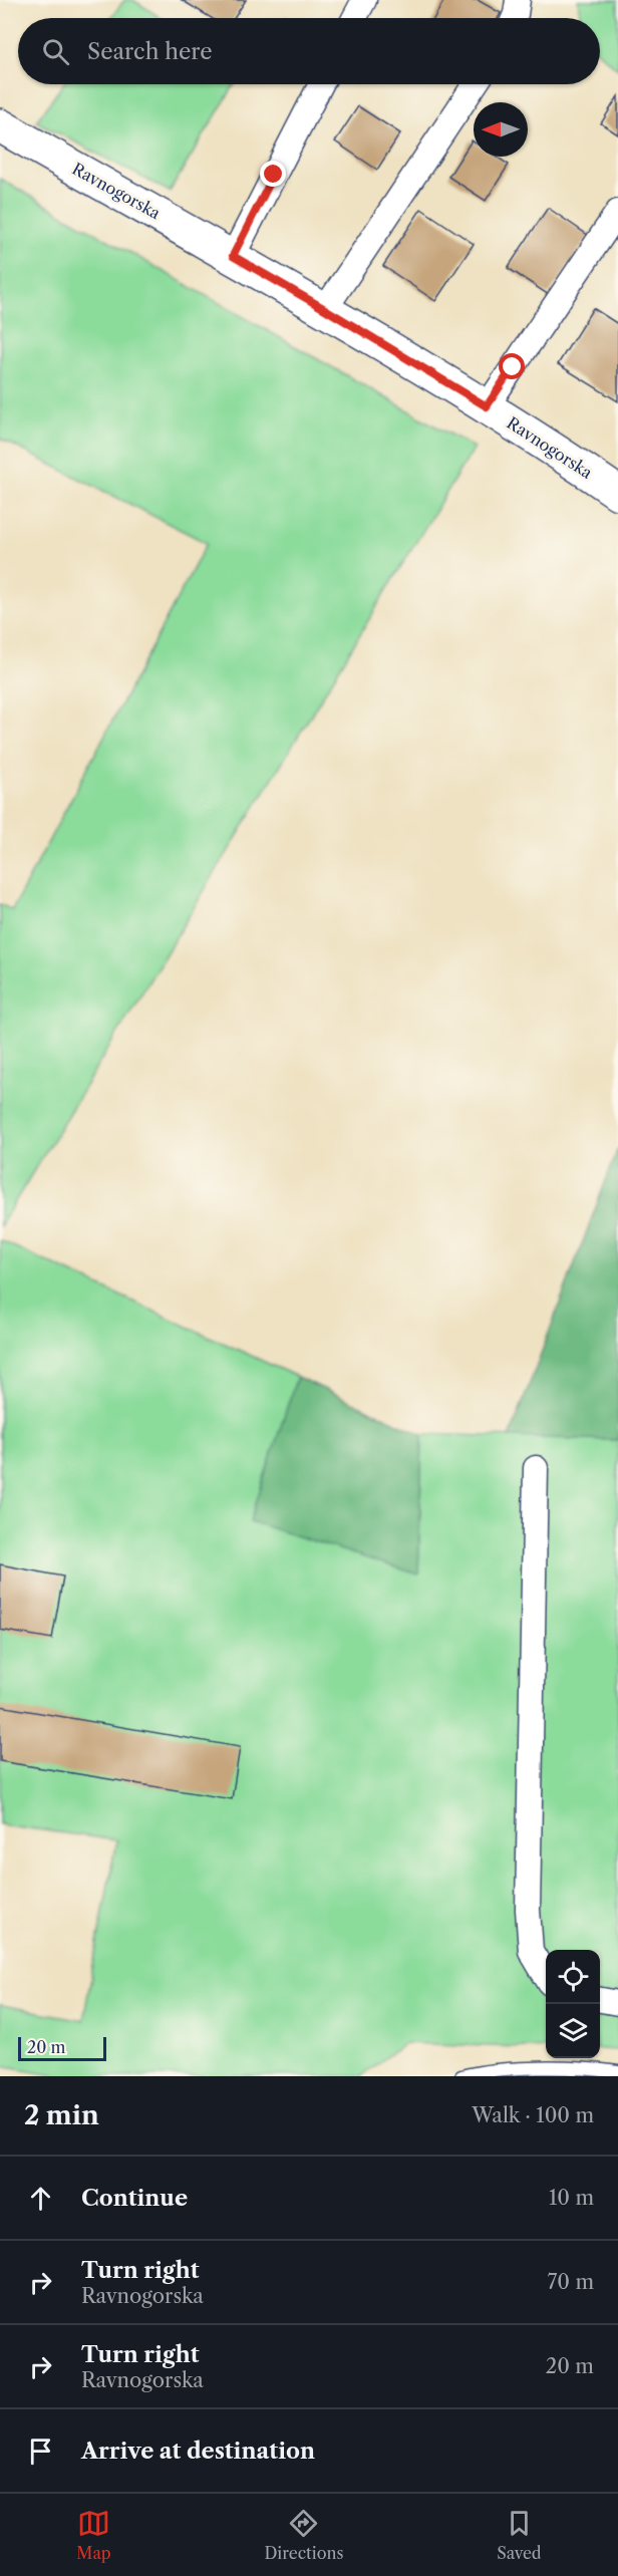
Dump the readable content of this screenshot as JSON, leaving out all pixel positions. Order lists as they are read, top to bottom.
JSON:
{
  "streets": {
    "main road": ["Ravnogorska"]
  },
  "scale_bar": "20 m",
  "north": "left",
  "page": {
    "search": "Search here",
    "scale": "20 m",
    "heading": ["2 min", "Walk · 100 m"],
    "list": [
      ["Continue", "10 m"],
      ["Turn right", "Ravnogorska", "70 m"],
      ["Turn right", "Ravnogorska", "20 m"],
      "Arrive at destination"
    ],
    "nav": ["Map", "Directions", "Saved"]
  }
}
